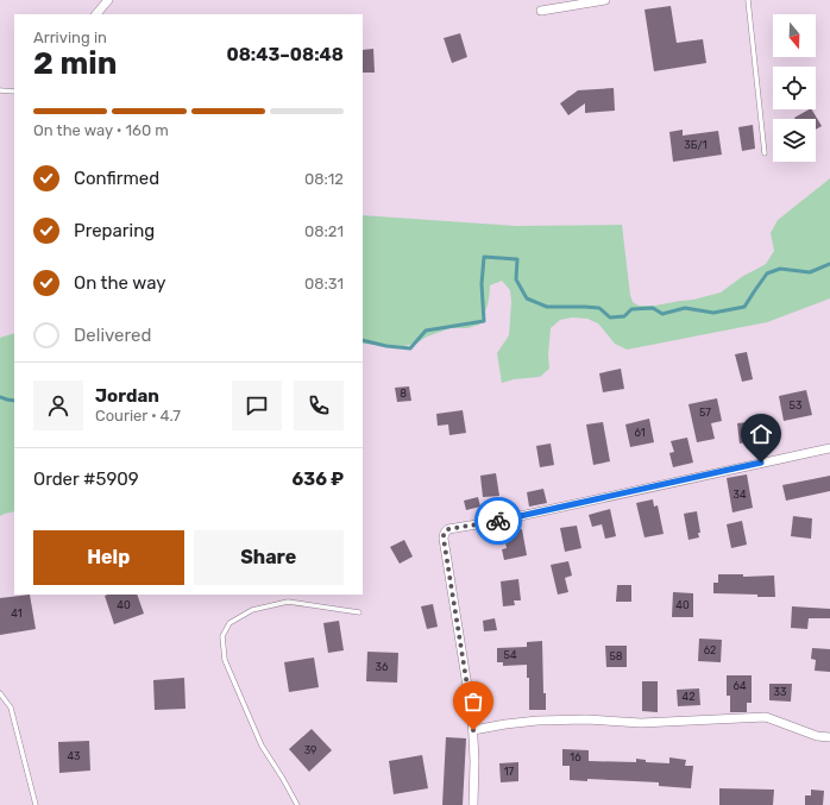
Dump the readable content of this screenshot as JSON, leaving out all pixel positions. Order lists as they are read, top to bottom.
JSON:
{
  "house_numbers": [
    "3Б/1",
    "8",
    "53",
    "57",
    "61",
    "34",
    "40",
    "40",
    "41",
    "62",
    "54",
    "58",
    "36",
    "64",
    "33",
    "42",
    "39",
    "43",
    "16",
    "17"
  ],
  "north": "bottom",
  "page": {
    "heading": ["2 min", "Arriving in", "08:43–08:48"],
    "panel": [
      "Jordan",
      "Courier · 4.7",
      "Order #5909",
      "636 ₽"
    ],
    "bar": "On the way · 160 m",
    "list": [
      ["Confirmed", "08:12"],
      ["Preparing", "08:21"],
      ["On the way", "08:31"],
      "Delivered"
    ],
    "buttons": ["Help", "Share"]
  }
}
